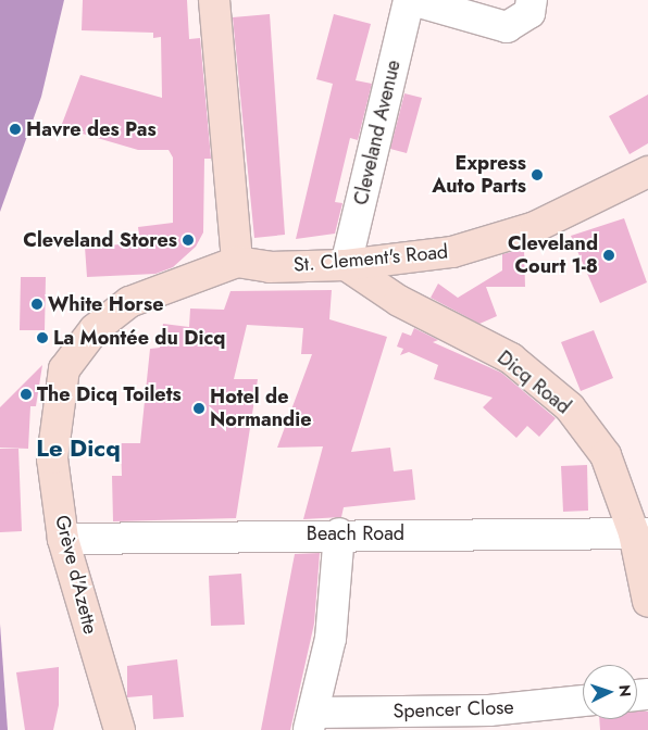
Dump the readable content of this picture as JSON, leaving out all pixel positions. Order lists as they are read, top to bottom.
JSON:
{
  "streets": {
    "main road": ["St. Clement's Road", "Dicq Road", "Grève d'Azette"],
    "street": ["Cleveland Avenue", "Beach Road", "Spencer Close"]
  },
  "crossings": [
    ["Cleveland Avenue", "St. Clement's Road"],
    ["Cleveland Avenue", "Dicq Road"],
    ["St. Clement's Road", "Dicq Road"],
    ["St. Clement's Road", "Grève d'Azette"],
    ["Dicq Road", "Beach Road"],
    ["Beach Road", "Grève d'Azette"]
  ],
  "districts": ["Le Dicq"],
  "places": [
    "Havre des Pas",
    "Express Auto Parts",
    "Cleveland Stores",
    "Cleveland Court 1-8",
    "White Horse",
    "La Montée du Dicq",
    "The Dicq Toilets",
    "Hotel de Normandie"
  ],
  "north": "right"
}
